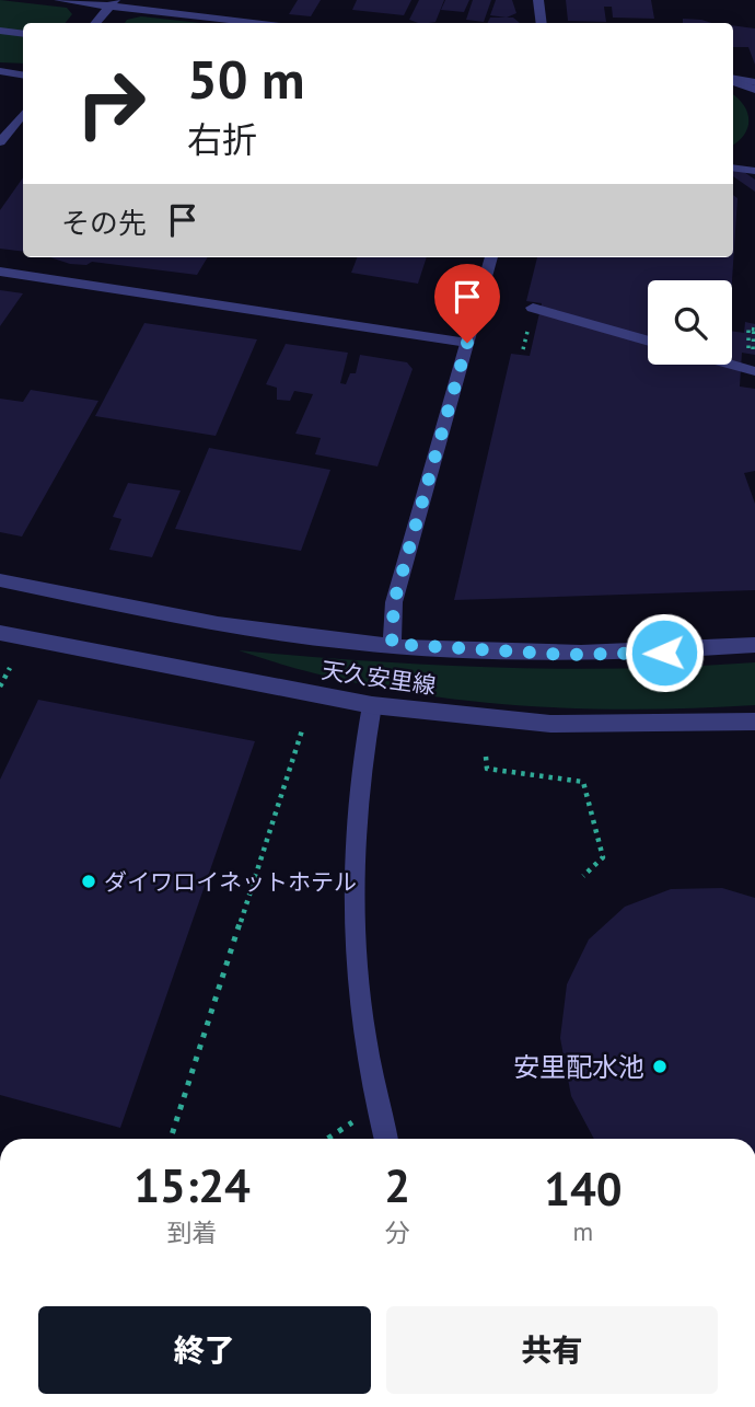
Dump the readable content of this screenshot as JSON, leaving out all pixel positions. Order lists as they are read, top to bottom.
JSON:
{
  "streets": {
    "street": ["天久安里線"]
  },
  "places": ["ダイワロイネットホテル", "安里配水池"],
  "page": {
    "turn": ["50 m", "右折"],
    "then": "その先",
    "eta": [
      "15:24",
      "到着",
      "2",
      "分",
      "140",
      "m"
    ],
    "buttons": ["終了", "共有"]
  }
}
